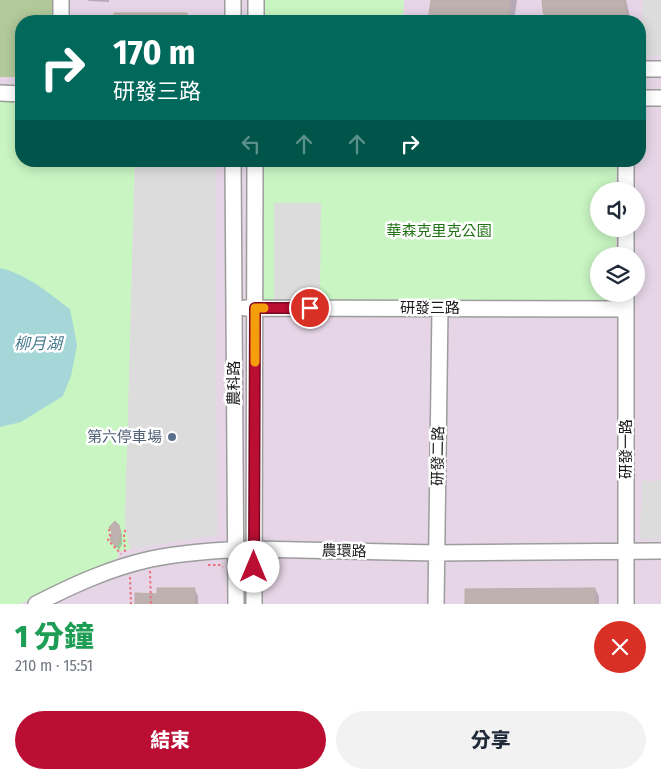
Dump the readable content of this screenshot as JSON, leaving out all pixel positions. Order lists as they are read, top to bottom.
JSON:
{
  "streets": {
    "street": [
      "研發三路",
      "農科路",
      "研發一路",
      "研發二路",
      "農環路"
    ]
  },
  "crossings": [
    ["研發三路", "農科路"],
    ["研發三路", "研發二路"],
    ["農科路", "農環路"],
    ["研發一路", "農環路"],
    ["研發二路", "農環路"]
  ],
  "water": ["柳月湖"],
  "parks": ["華森克里克公園"],
  "places": ["第六停車場"],
  "page": {
    "turn": ["170 m", "研發三路"],
    "heading": ["1 分鐘", "210 m · 15:51"],
    "buttons": ["結束", "分享"]
  }
}
